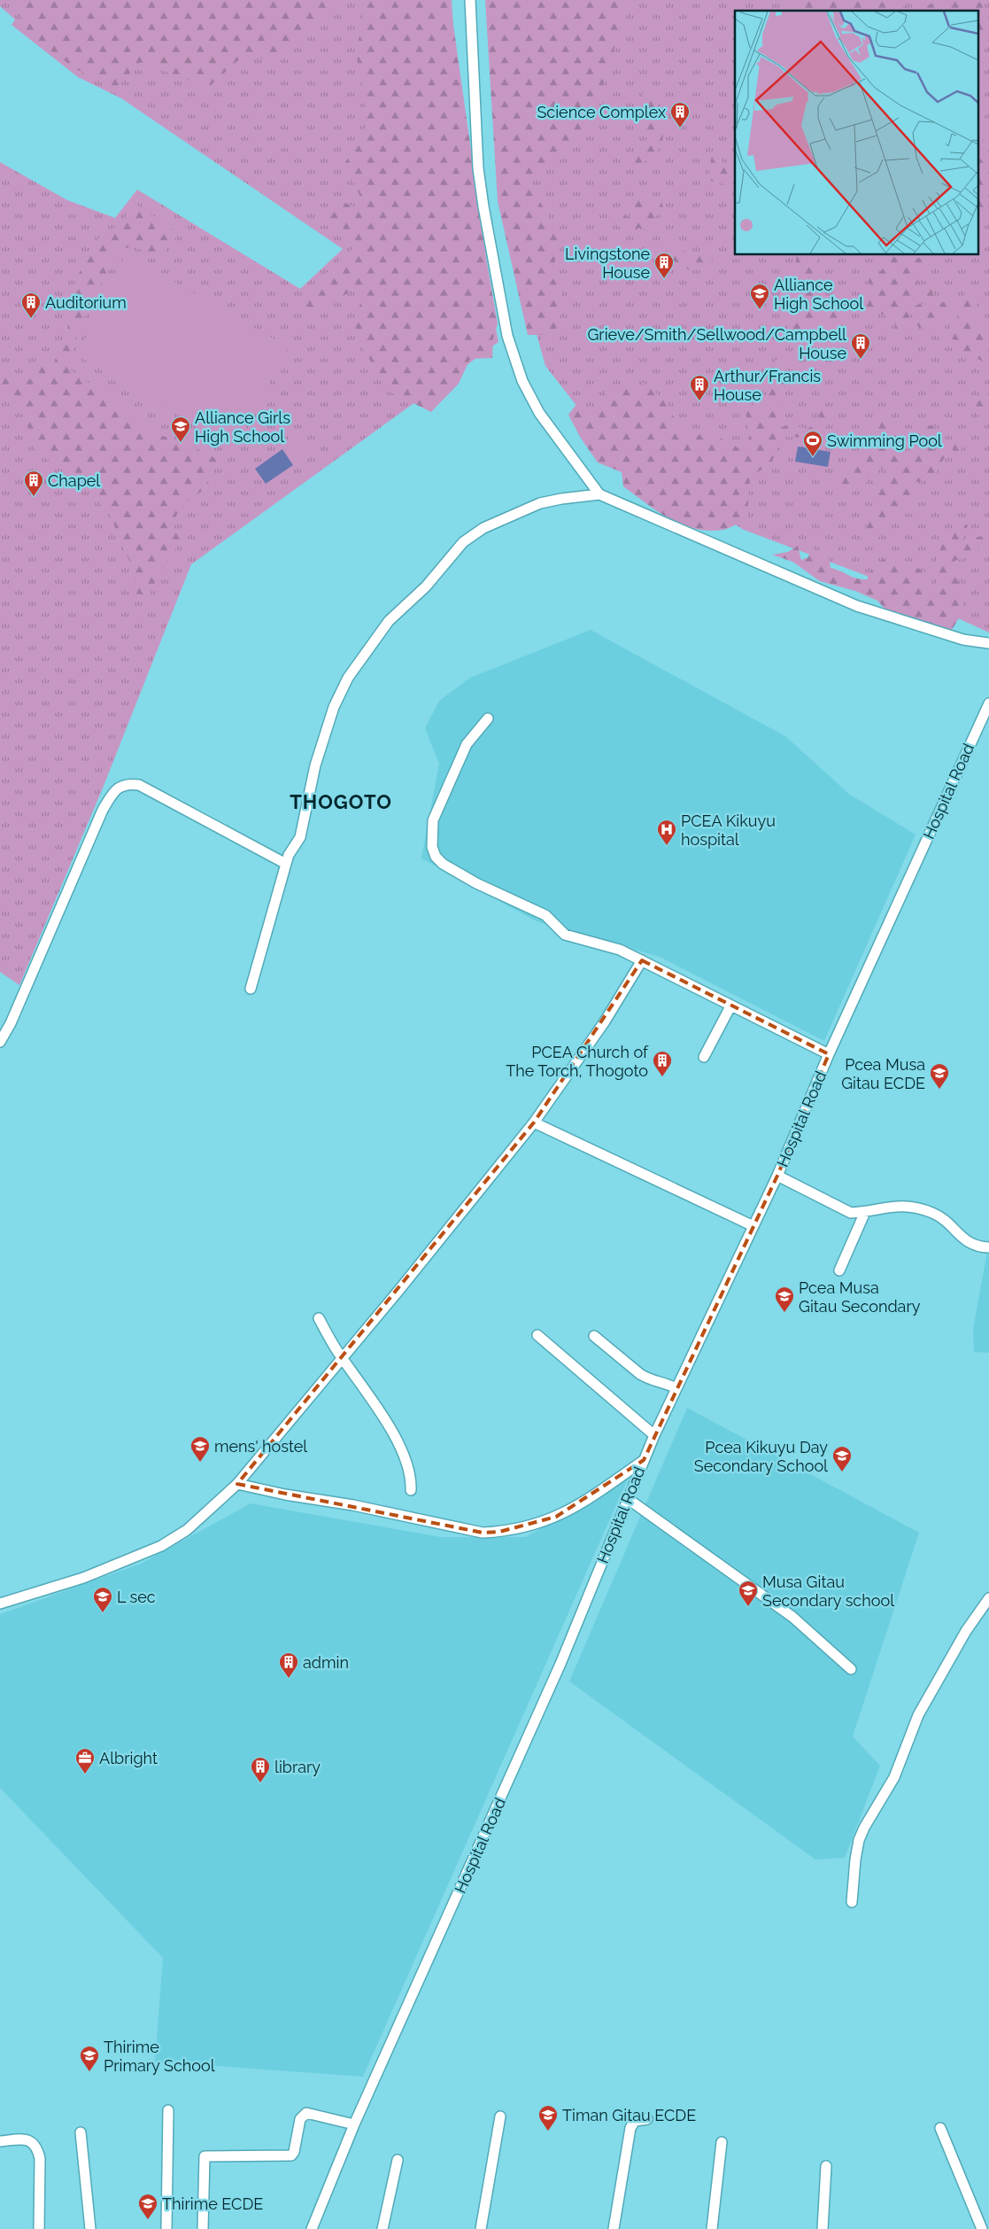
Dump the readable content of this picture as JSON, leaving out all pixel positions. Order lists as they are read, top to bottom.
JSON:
{
  "streets": {
    "street": ["Hospital Road"]
  },
  "districts": ["THOGOTO"],
  "places": {
    "building": [
      "Science Complex",
      "Livingstone House",
      "Auditorium",
      "Grieve/Smith/Sellwood/Campbell House",
      "Arthur/Francis House",
      "Chapel",
      "PCEA Church of The Torch, Thogoto",
      "admin",
      "library"
    ],
    "school or university": [
      "Alliance High School",
      "Alliance Girls High School",
      "Pcea Musa Gitau ECDE",
      "Pcea Musa Gitau Secondary",
      "mens' hostel",
      "Pcea Kikuyu Day Secondary School",
      "Musa Gitau Secondary school",
      "L sec",
      "Thirime Primary School",
      "Timan Gitau ECDE",
      "Thirime ECDE"
    ],
    "sports": ["Swimming Pool"],
    "hospital": ["PCEA Kikuyu hospital"],
    "office": ["Albright"]
  }
}
